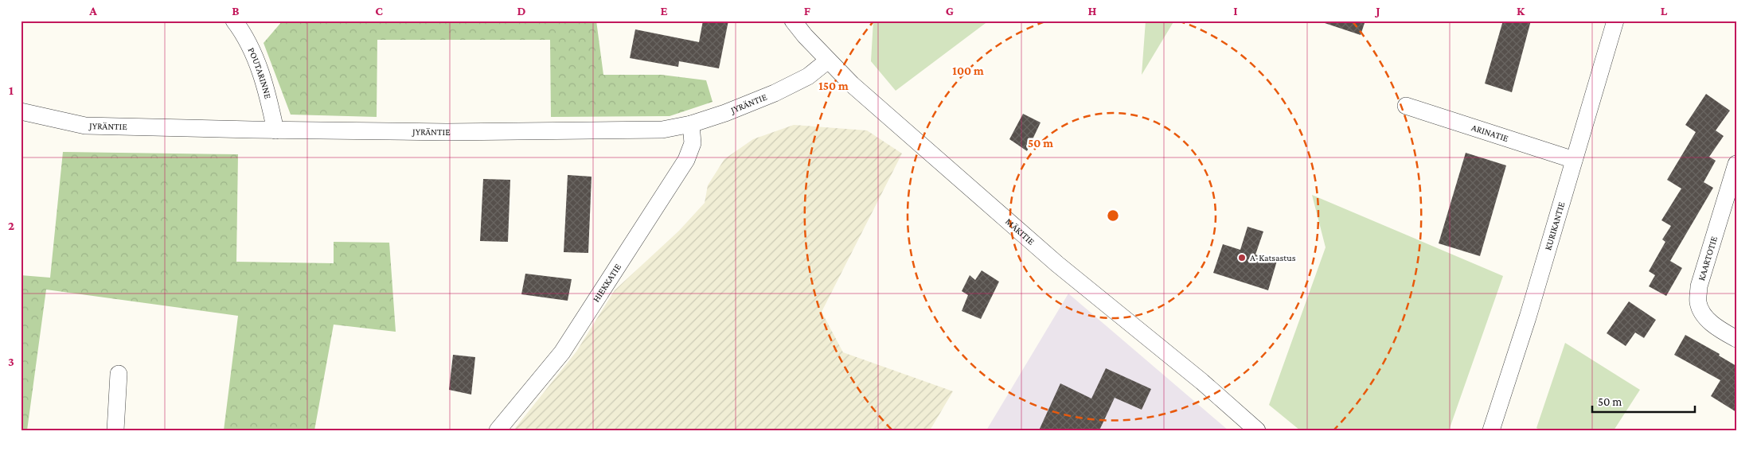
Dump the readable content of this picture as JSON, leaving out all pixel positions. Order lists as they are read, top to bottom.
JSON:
{
  "streets": {
    "street": [
      "POUTARINNE",
      "JYRÄNTIE",
      "ARINATIE",
      "KURIKANTIE",
      "MÄKITIE",
      "KAARTOTIE",
      "HIEKKATIE"
    ]
  },
  "crossings": [
    ["POUTARINNE", "JYRÄNTIE"],
    ["JYRÄNTIE", "MÄKITIE"],
    ["JYRÄNTIE", "HIEKKATIE"],
    ["ARINATIE", "KURIKANTIE"]
  ],
  "places": ["A-Katsastus"],
  "scale_bar": "50 m",
  "grid": {
    "columns": [
      "A",
      "B",
      "C",
      "D",
      "E",
      "F",
      "G",
      "H",
      "I",
      "J",
      "K",
      "L"
    ],
    "rows": ["1", "2", "3"]
  },
  "rings": ["100 m", "150 m", "50 m"]
}
